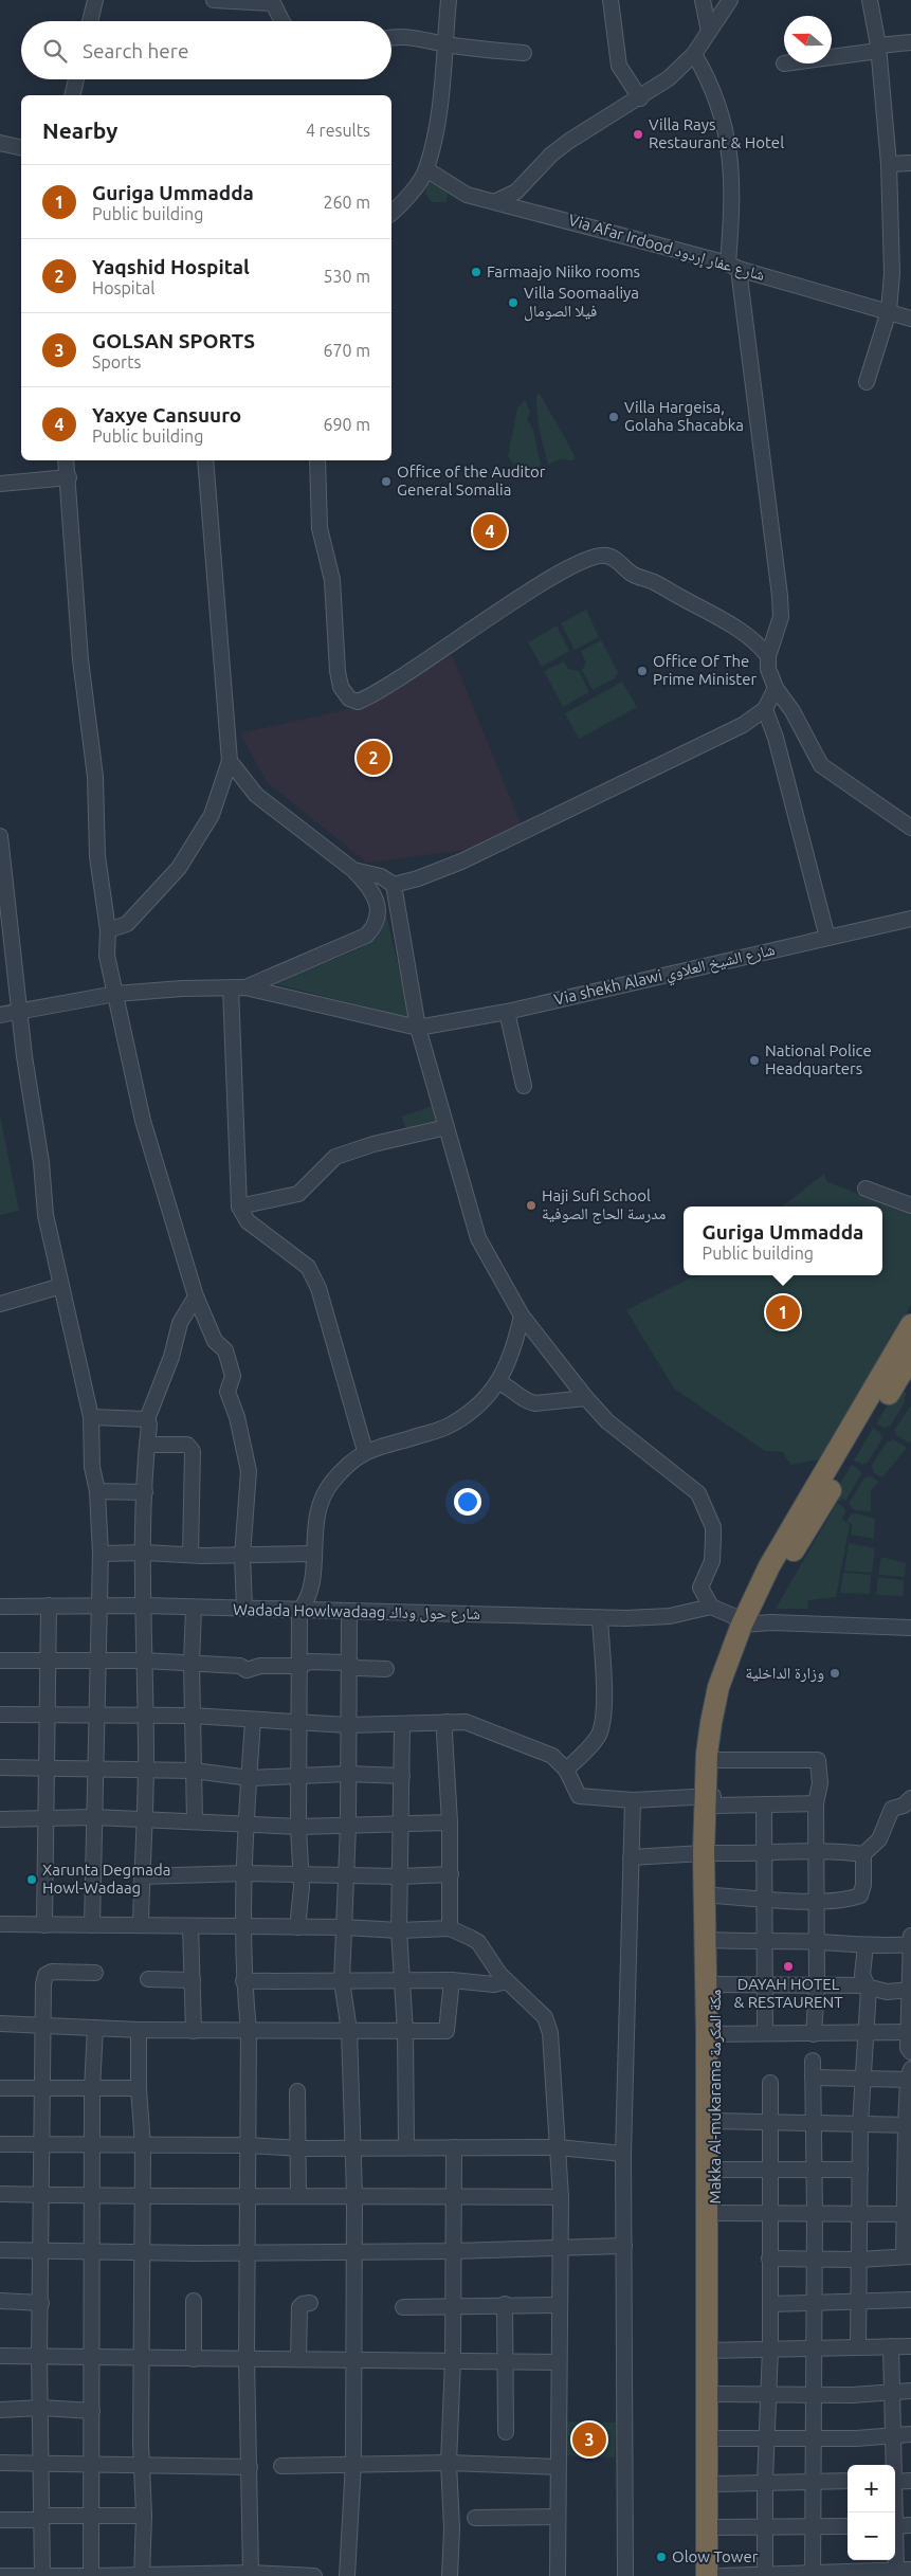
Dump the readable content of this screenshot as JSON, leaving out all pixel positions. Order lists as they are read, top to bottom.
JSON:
{
  "streets": {
    "highway": ["Makka Al-mukarama مكة المكرمة"],
    "street": ["Via Afar Irdood شارع عفار إردود", "Via shekh Alawi شارع الشيخ العلاوي", "Wadada Howlwadaag شارع حول وداك"]
  },
  "places": [
    "Villa Rays Restaurant & Hotel",
    "Farmaajo Niiko rooms",
    "Villa Soomaaliya فيلا الصومال",
    "Villa Hargeisa, Golaha Shacabka",
    "Office of the Auditor General Somalia",
    "Office Of The Prime Minister",
    "National Police Headquarters",
    "Haji Sufi School مدرسة الحاج الصوفية",
    "وزارة الداخلية",
    "Xarunta Degmada Howl-Wadaag",
    "DAYAH HOTEL & RESTAURENT",
    "Olow Tower"
  ],
  "north": "left",
  "page": {
    "search": "Search here",
    "heading": ["Nearby", "4 results"],
    "list": [
      {
        "mark": "1",
        "name": "Guriga Ummadda",
        "note": "Public building",
        "value": "260 m"
      },
      {
        "mark": "2",
        "name": "Yaqshid Hospital",
        "note": "Hospital",
        "value": "530 m"
      },
      {
        "mark": "3",
        "name": "GOLSAN SPORTS",
        "note": "Sports",
        "value": "670 m"
      },
      {
        "mark": "4",
        "name": "Yaxye Cansuuro",
        "note": "Public building",
        "value": "690 m"
      }
    ],
    "pins": [
      "4",
      "2",
      "1",
      "3"
    ],
    "popup": ["Guriga Ummadda", "Public building"],
    "map_buttons": ["+", "−"]
  }
}
